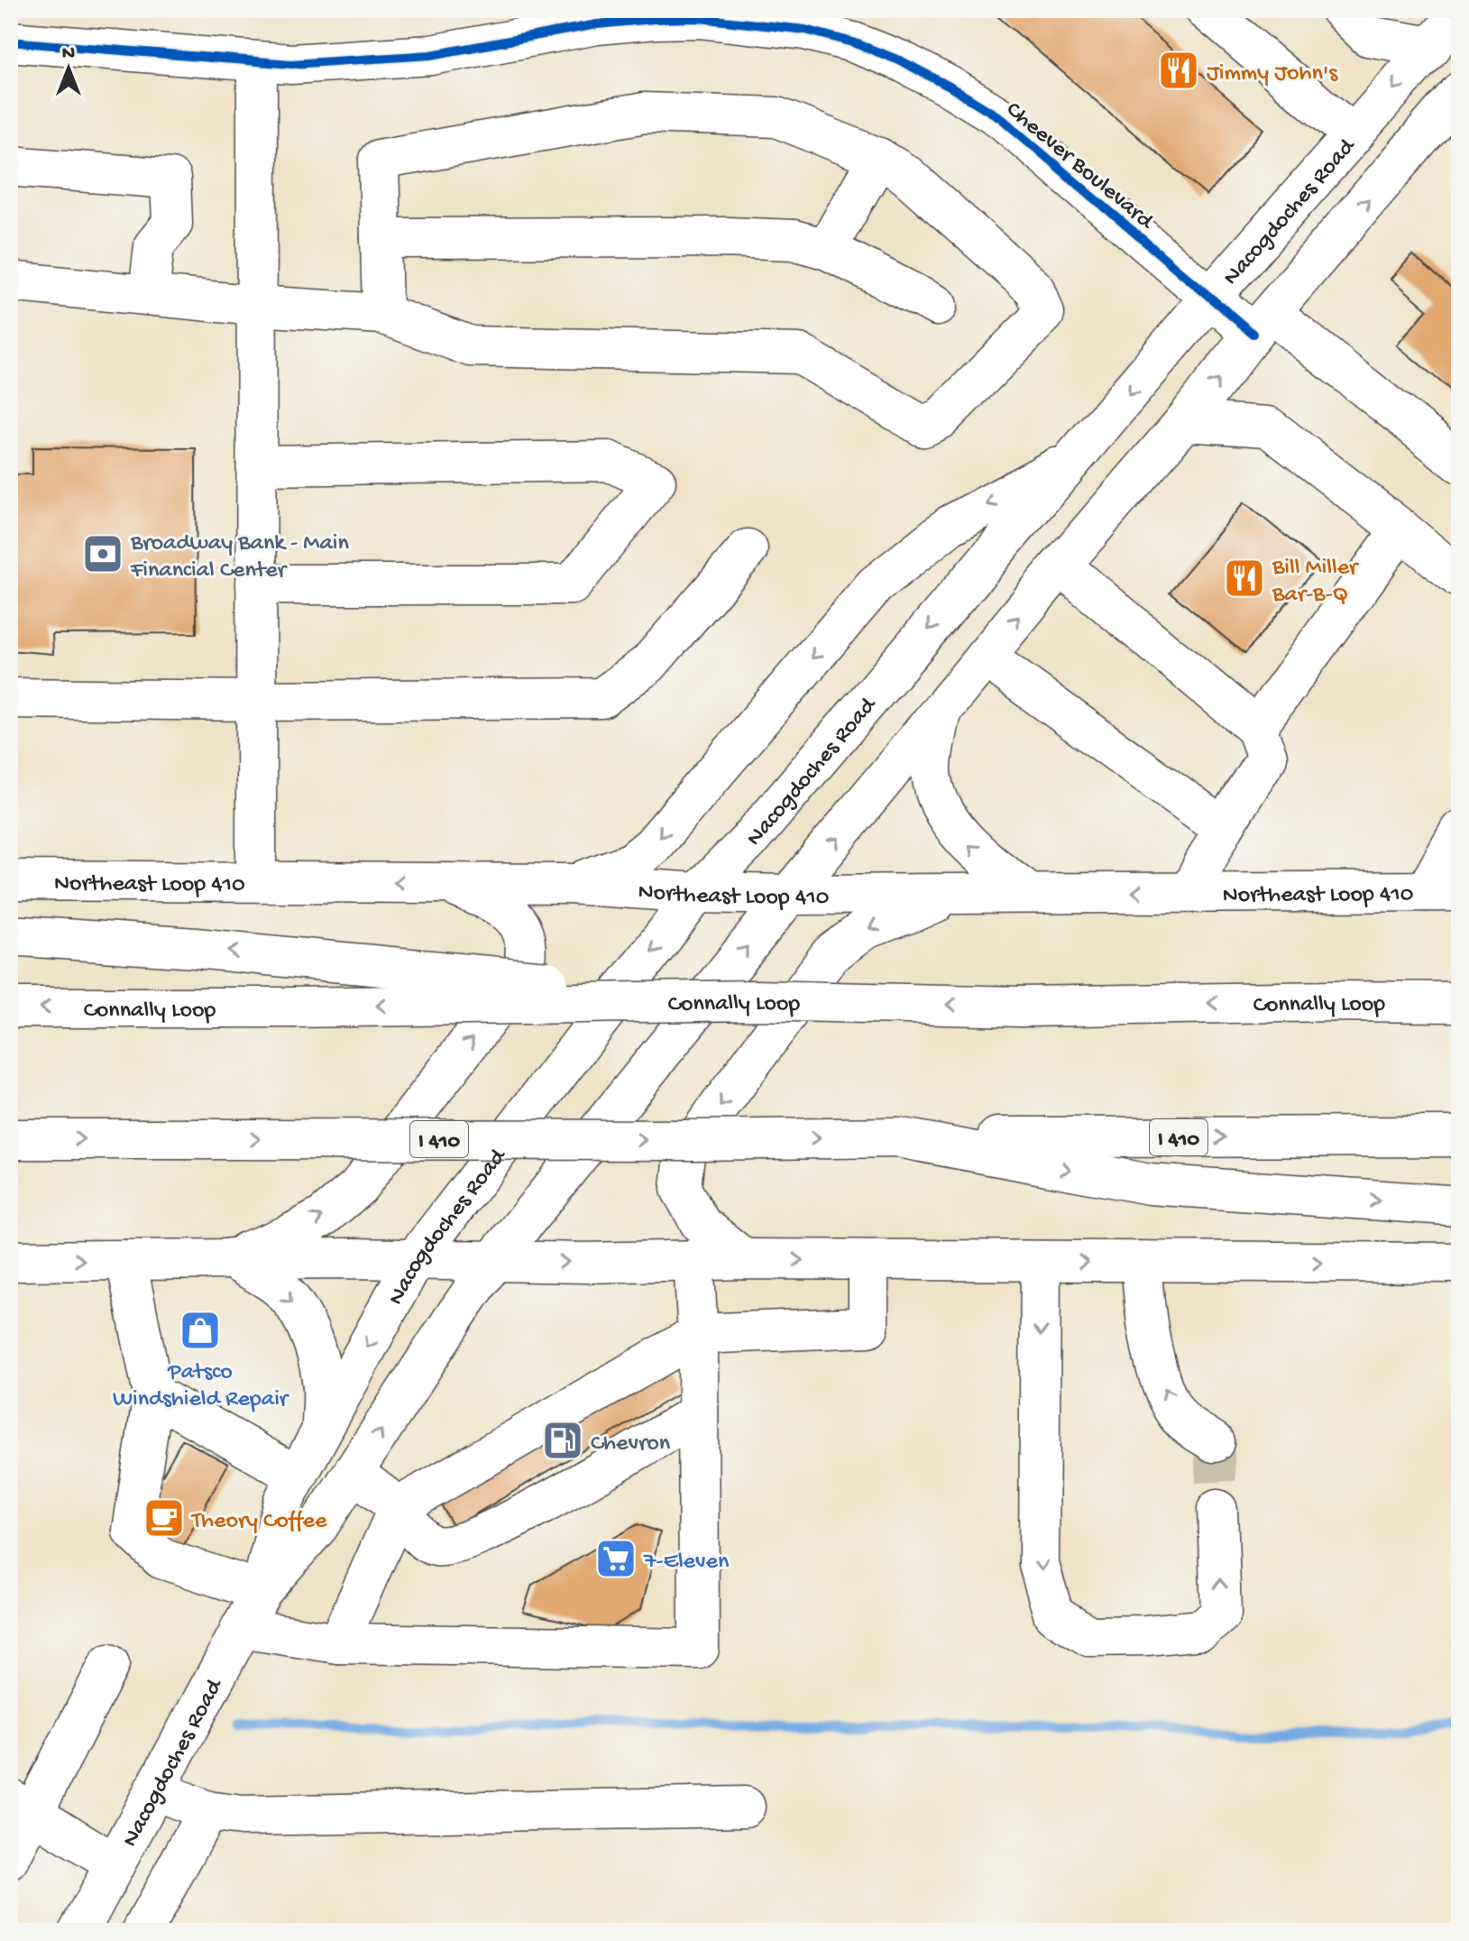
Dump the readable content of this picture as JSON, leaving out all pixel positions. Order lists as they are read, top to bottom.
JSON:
{
  "streets": {
    "main road": [
      "Cheever Boulevard",
      "Nacogdoches Road",
      "Northeast Loop 410",
      "Connally Loop",
      "I 410"
    ]
  },
  "crossings": [
    ["Cheever Boulevard", "Nacogdoches Road"],
    ["Nacogdoches Road", "Northeast Loop 410"]
  ],
  "places": {
    "restaurant": ["Jimmy John's", "Bill Miller Bar-B-Q"],
    "bank": ["Broadway Bank - Main Financial Center"],
    "shop": ["Patsco Windshield Repair"],
    "fuel station": ["Chevron"],
    "cafe": ["Theory Coffee"],
    "supermarket": ["7-Eleven"]
  },
  "north": "top"
}
